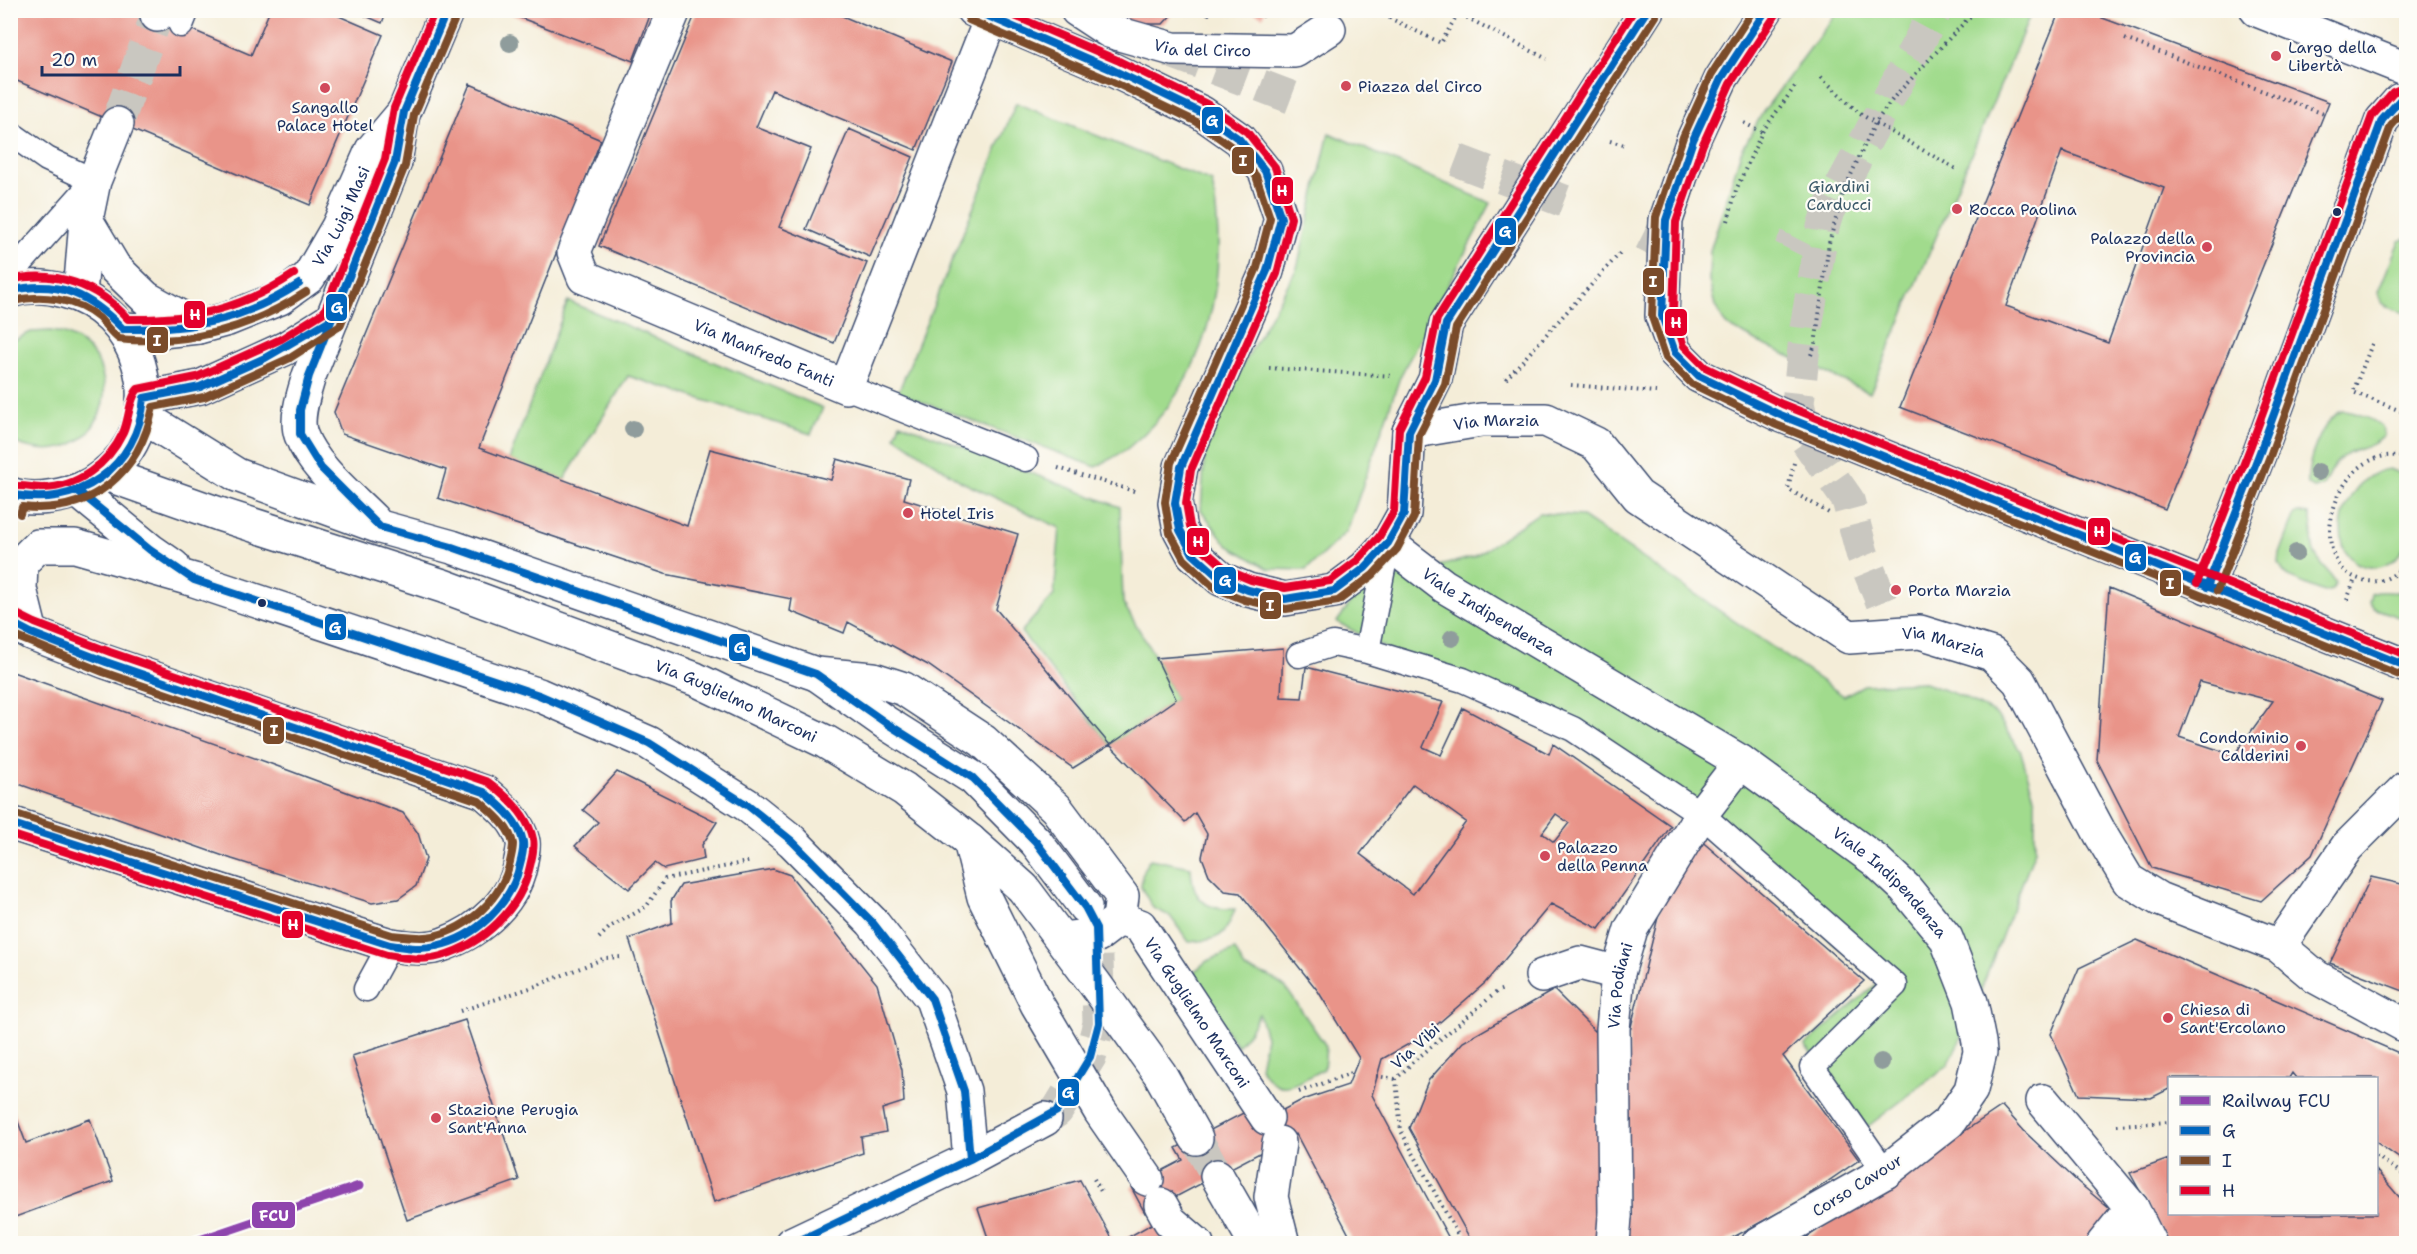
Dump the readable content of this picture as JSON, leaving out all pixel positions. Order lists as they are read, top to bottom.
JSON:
{
  "streets": {
    "street": [
      "Via del Circo",
      "Via Luigi Masi",
      "Via Manfredo Fanti",
      "Via Marzia",
      "Viale Indipendenza",
      "Via Guglielmo Marconi",
      "Via Podiani",
      "Corso Cavour"
    ],
    "path": ["Via Vibi"]
  },
  "crossings": [
    ["Viale Indipendenza", "Via Podiani"],
    ["Viale Indipendenza", "Corso Cavour"]
  ],
  "parks": ["Giardini Carducci"],
  "places": [
    "Largo della Libertà",
    "Piazza del Circo",
    "Sangallo Palace Hotel",
    "Rocca Paolina",
    "Palazzo della Provincia",
    "Hotel Iris",
    "Porta Marzia",
    "Condominio Calderini",
    "Palazzo della Penna",
    "Chiesa di Sant'Ercolano",
    "Stazione Perugia Sant'Anna"
  ],
  "lines": [
    "transit line G",
    "transit line I",
    "transit line H",
    "rail line FCU"
  ],
  "legend": [
    "Railway FCU",
    "G",
    "I",
    "H"
  ],
  "scale_bar": "20 m"
}
